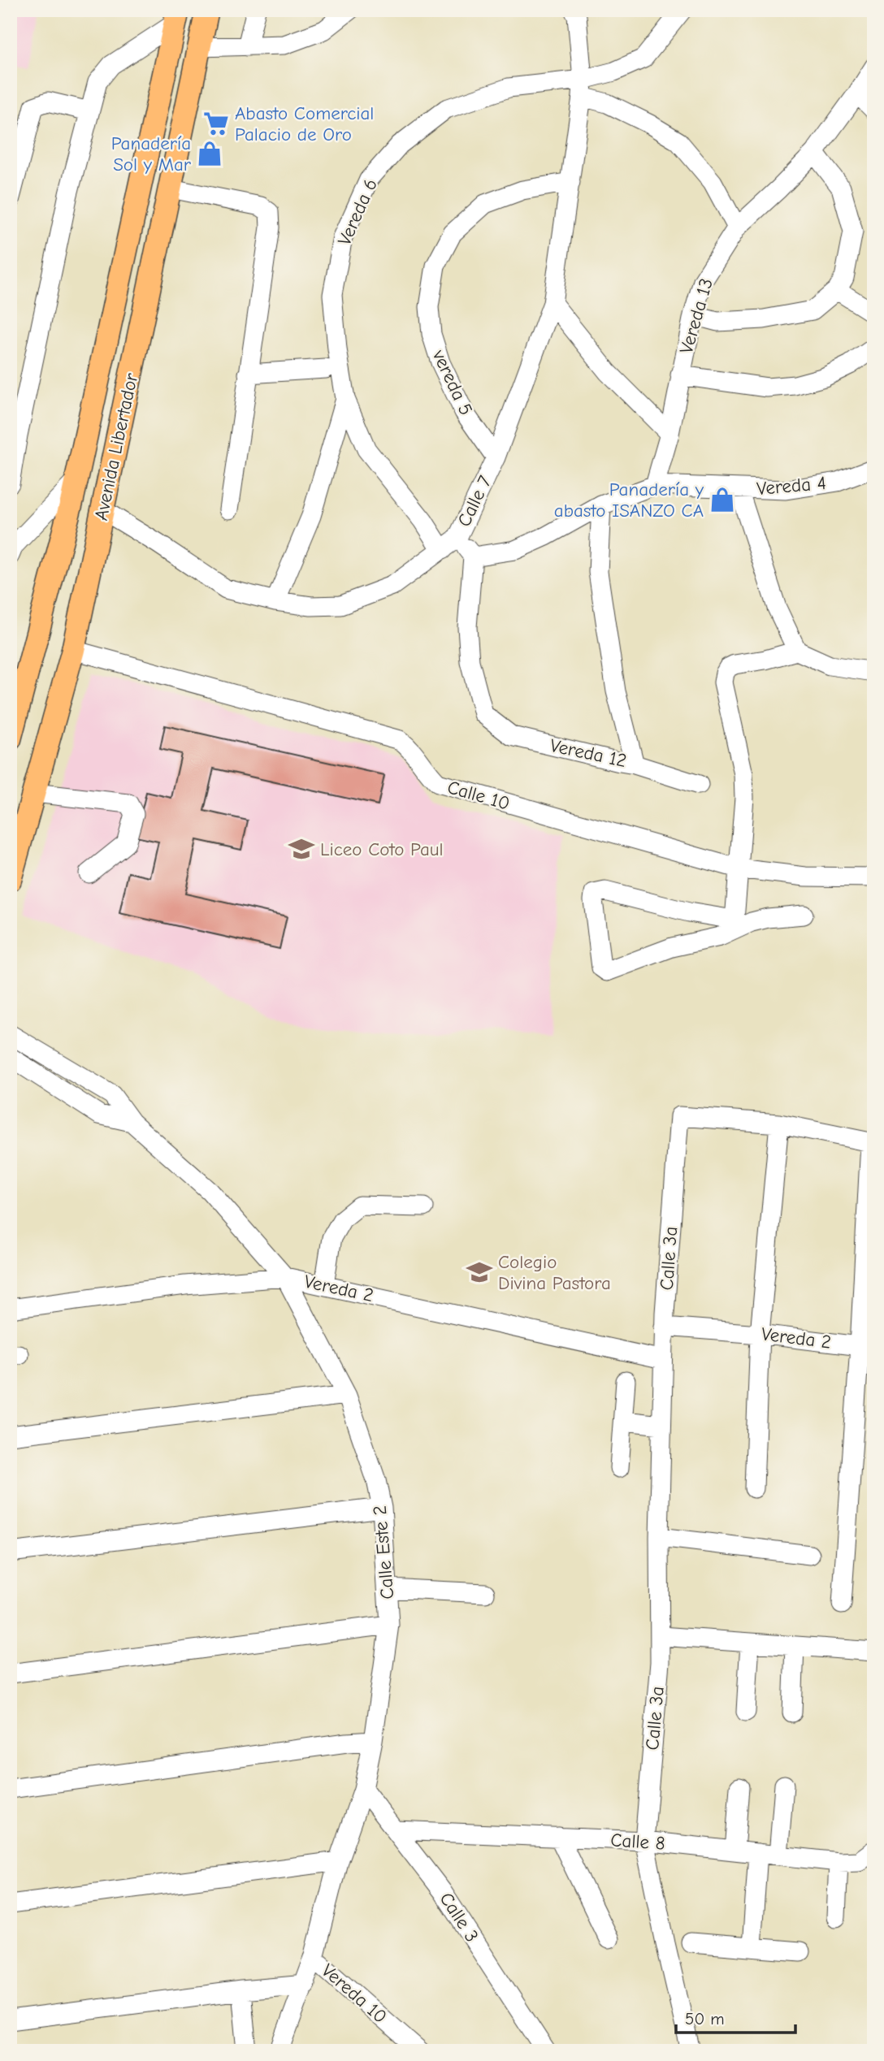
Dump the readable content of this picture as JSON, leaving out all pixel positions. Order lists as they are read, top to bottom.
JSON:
{
  "streets": {
    "main road": ["Avenida Libertador"],
    "street": [
      "Vereda 6",
      "Vereda 13",
      "vereda 5",
      "Vereda 4",
      "Calle 7",
      "Vereda 12",
      "Calle 10",
      "Calle 3a",
      "Vereda 2",
      "Calle Este 2",
      "Calle 8",
      "Calle 3",
      "Vereda 10"
    ]
  },
  "crossings": [
    ["Vereda 6", "Calle 7"],
    ["Vereda 13", "Vereda 4"],
    ["vereda 5", "Calle 7"],
    ["Avenida Libertador", "Calle 7"],
    ["Avenida Libertador", "Calle 10"],
    ["Vereda 4", "Vereda 12"],
    ["Calle 3a", "Vereda 2"],
    ["Calle 3a", "Calle 8"],
    ["Vereda 2", "Calle Este 2"],
    ["Calle Este 2", "Calle 3"],
    ["Calle Este 2", "Vereda 10"],
    ["Calle 8", "Calle 3"]
  ],
  "places": {
    "supermarket": ["Abasto Comercial Palacio de Oro"],
    "shop": ["Panadería Sol y Mar", "Panadería y abasto ISANZO CA"],
    "school or university": ["Liceo Coto Paul", "Colegio Divina Pastora"]
  },
  "scale_bar": "50 m"
}
